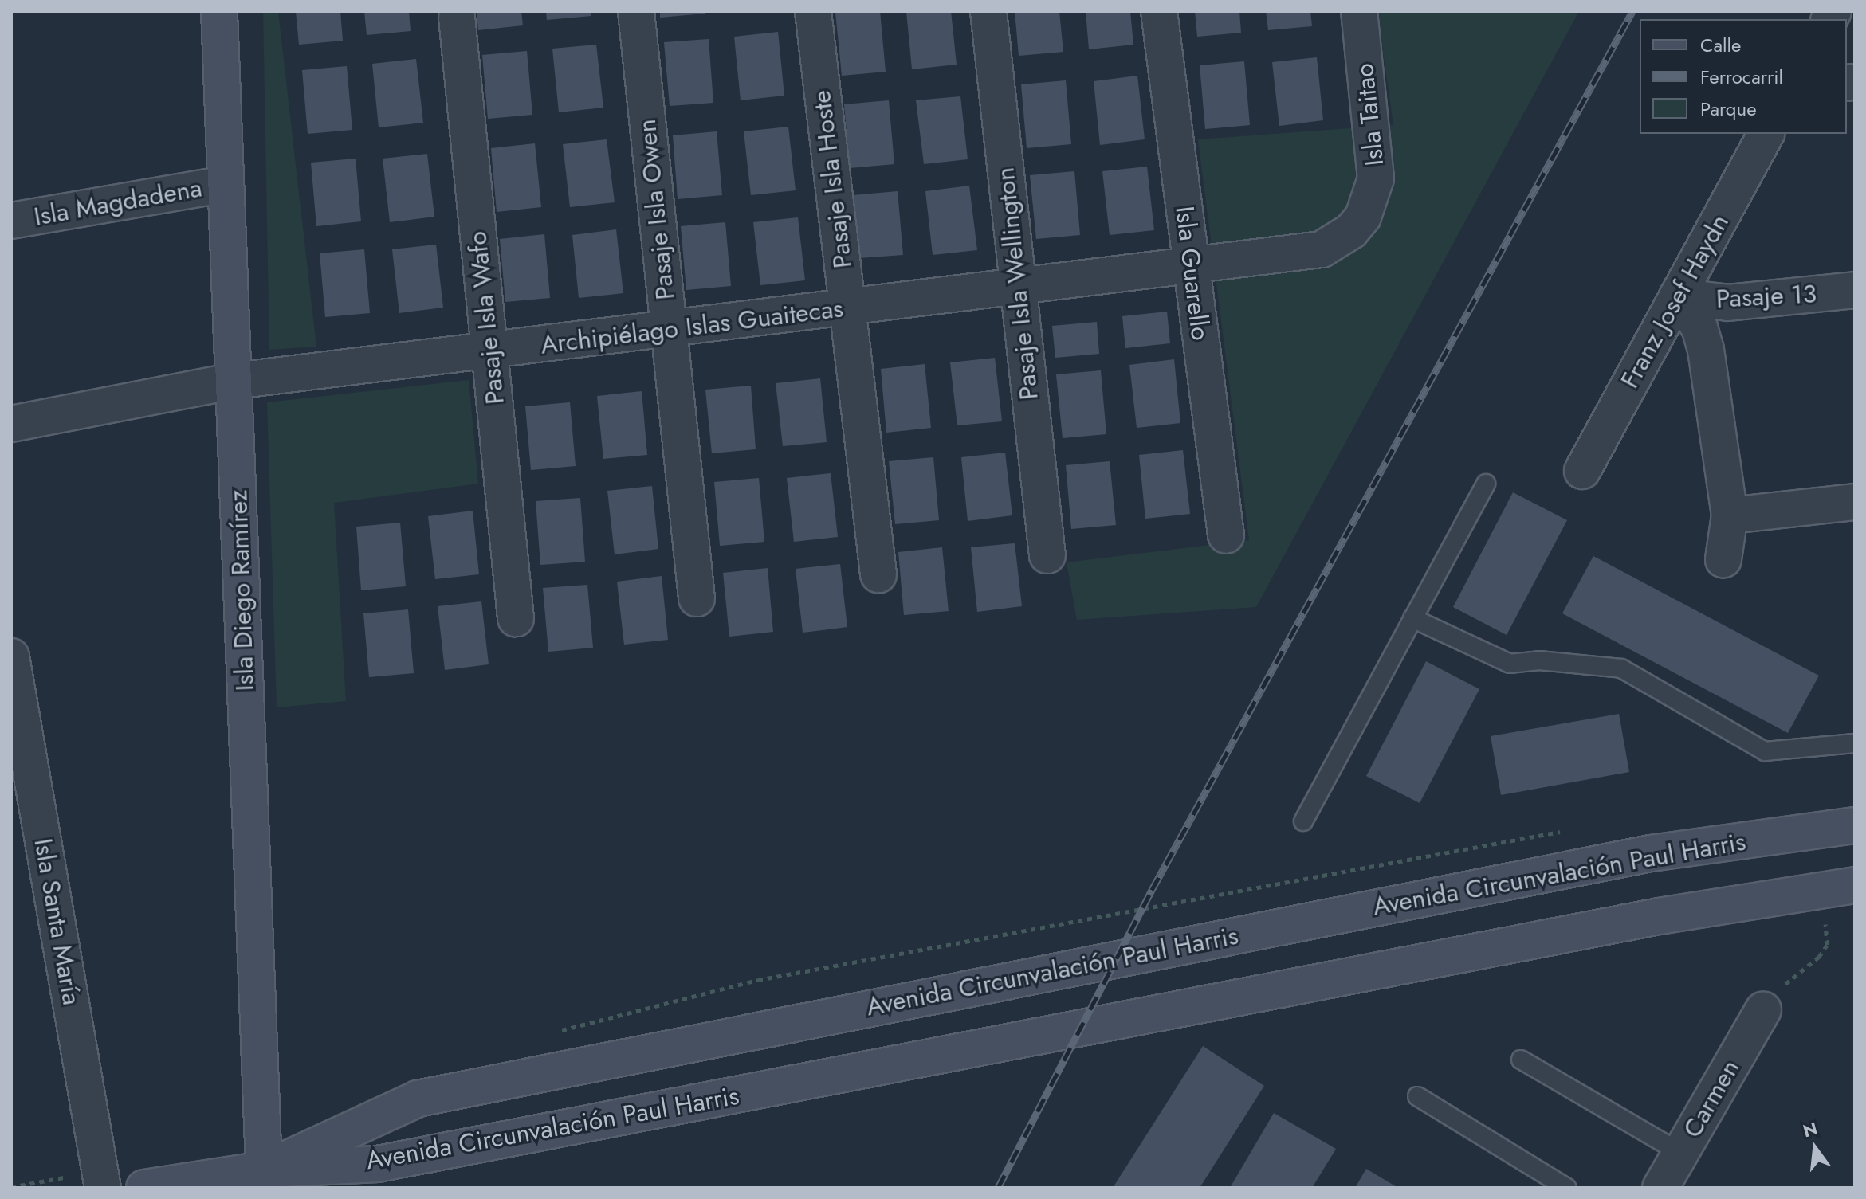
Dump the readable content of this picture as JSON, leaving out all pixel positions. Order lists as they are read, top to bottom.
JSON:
{
  "streets": {
    "main road": ["Isla Diego Ramírez", "Avenida Circunvalación Paul Harris"],
    "street": [
      "Isla Taitao",
      "Pasaje Isla Hoste",
      "Isla Magdadena",
      "Pasaje Isla Owen",
      "Isla Guarello",
      "Pasaje Isla Wellington",
      "Pasaje 13",
      "Franz Josef Haydn",
      "Pasaje Isla Wafo",
      "Archipiélago Islas Guaitecas",
      "Isla Santa María",
      "Carmen"
    ]
  },
  "crossings": [
    ["Isla Taitao", "Archipiélago Islas Guaitecas"],
    ["Pasaje Isla Hoste", "Archipiélago Islas Guaitecas"],
    ["Isla Magdadena", "Isla Diego Ramírez"],
    ["Pasaje Isla Owen", "Archipiélago Islas Guaitecas"],
    ["Isla Guarello", "Archipiélago Islas Guaitecas"],
    ["Pasaje Isla Wellington", "Archipiélago Islas Guaitecas"],
    ["Pasaje 13", "Franz Josef Haydn"],
    ["Pasaje Isla Wafo", "Archipiélago Islas Guaitecas"],
    ["Archipiélago Islas Guaitecas", "Isla Diego Ramírez"],
    ["Isla Diego Ramírez", "Avenida Circunvalación Paul Harris"]
  ],
  "legend": ["Calle", "Ferrocarril", "Parque"],
  "north": "top"
}
